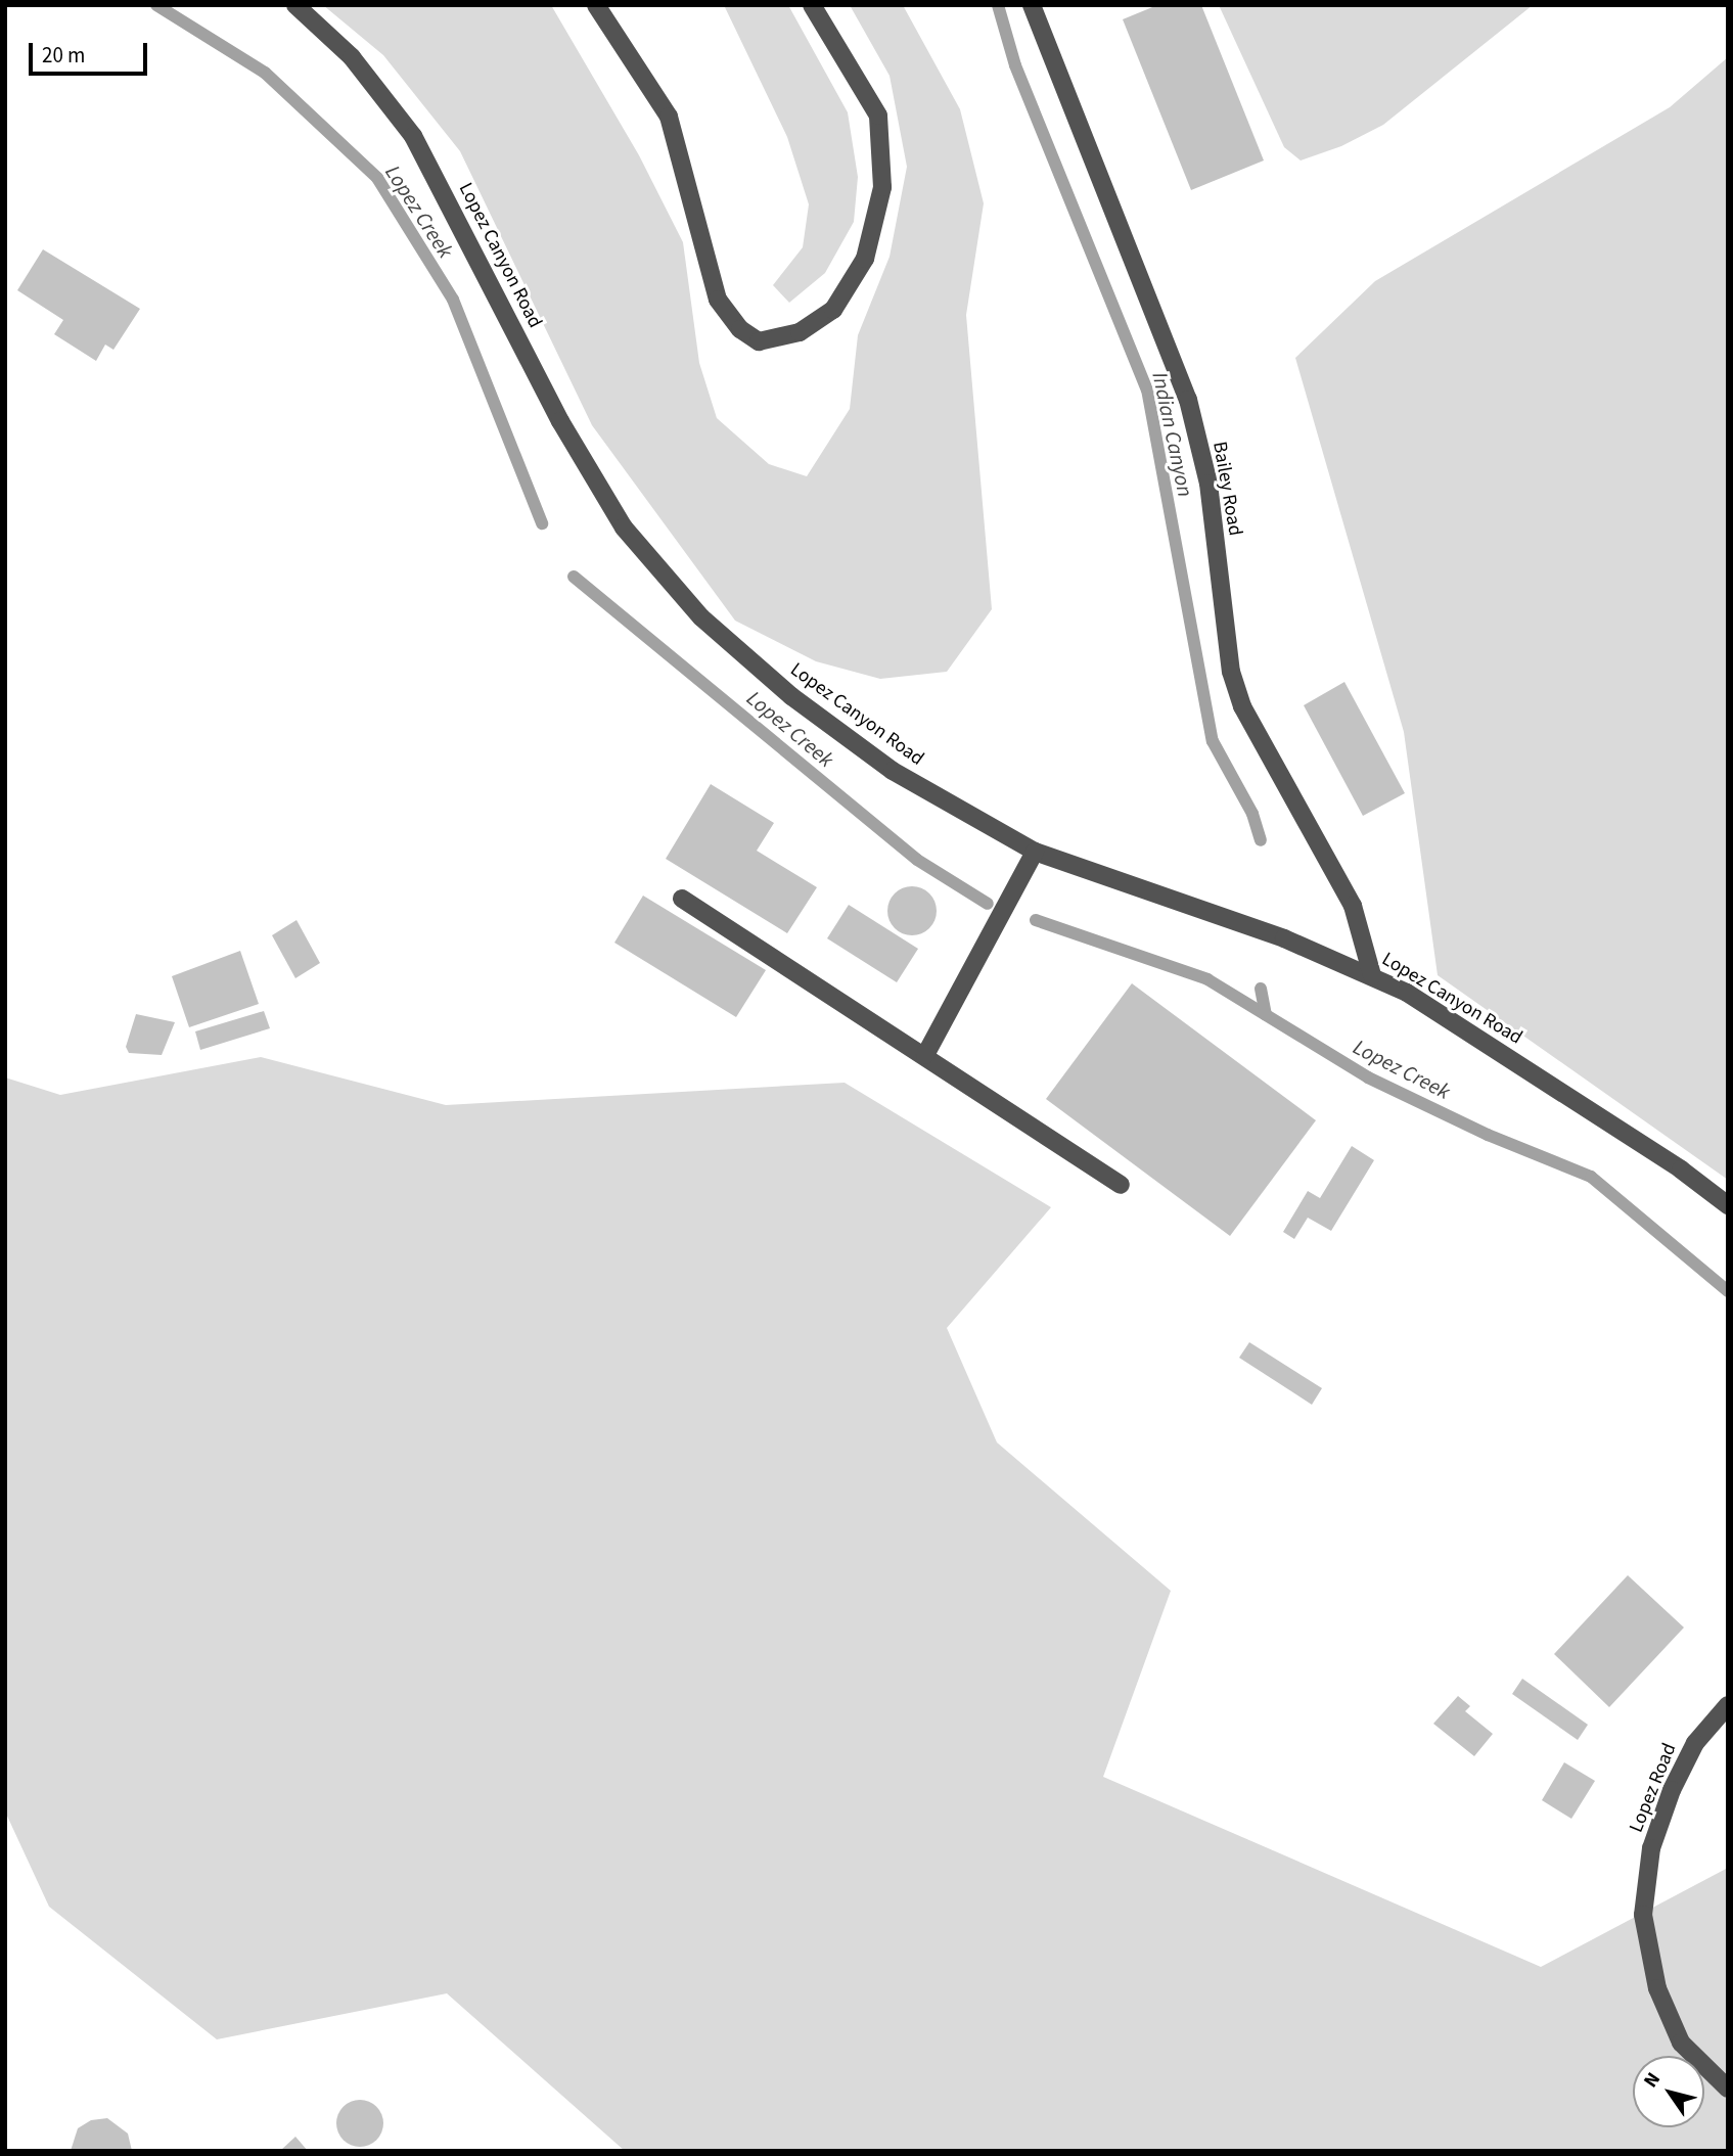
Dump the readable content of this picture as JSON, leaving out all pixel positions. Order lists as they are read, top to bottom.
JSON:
{
  "streets": {
    "street": ["Lopez Canyon Road", "Bailey Road", "Lopez Road"]
  },
  "crossings": [
    ["Lopez Canyon Road", "Bailey Road"]
  ],
  "water": ["Lopez Creek", "Indian Canyon"],
  "scale_bar": "20 m",
  "north": "top left"
}
